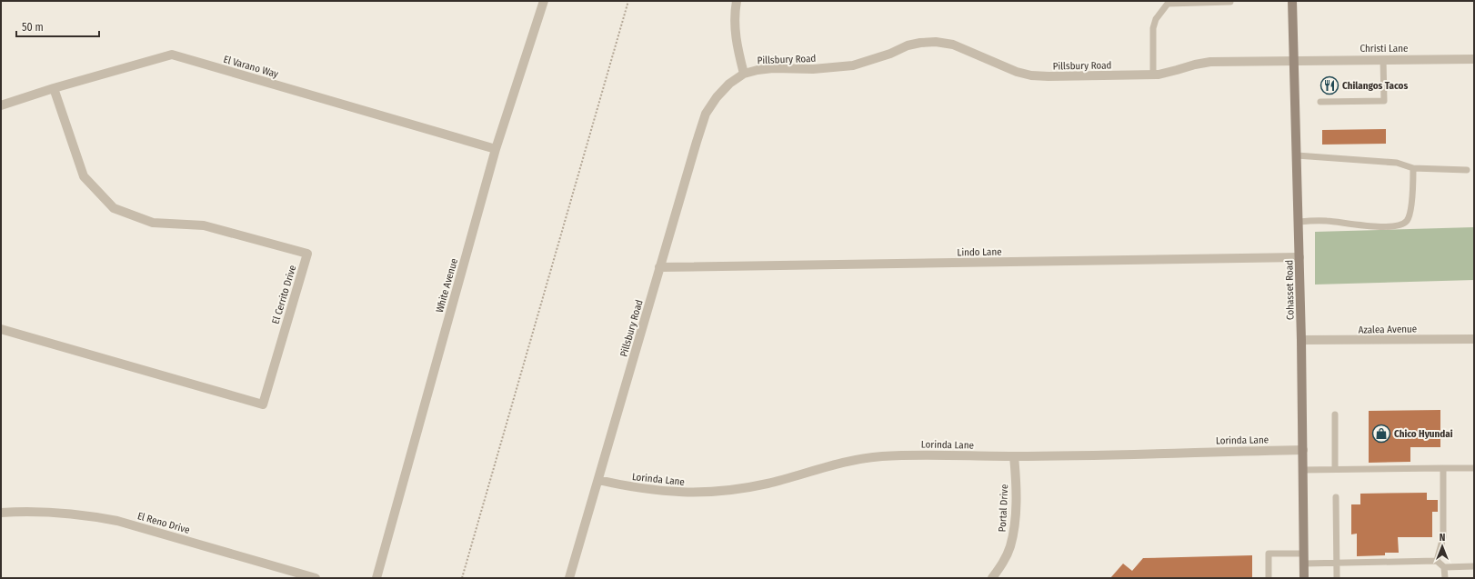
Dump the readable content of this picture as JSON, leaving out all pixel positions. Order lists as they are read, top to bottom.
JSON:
{
  "streets": {
    "street": [
      "Christi Lane",
      "Pillsbury Road",
      "El Varano Way",
      "Lindo Lane",
      "White Avenue",
      "Cohasset Road",
      "El Cerrito Drive",
      "Azalea Avenue",
      "Lorinda Lane",
      "Portal Drive",
      "El Reno Drive"
    ]
  },
  "crossings": [
    ["Christi Lane", "Pillsbury Road"],
    ["Christi Lane", "Cohasset Road"],
    ["Pillsbury Road", "Lindo Lane"],
    ["Pillsbury Road", "Cohasset Road"],
    ["Pillsbury Road", "Lorinda Lane"],
    ["El Varano Way", "White Avenue"],
    ["El Varano Way", "El Cerrito Drive"],
    ["Lindo Lane", "Cohasset Road"],
    ["Cohasset Road", "Azalea Avenue"],
    ["Cohasset Road", "Lorinda Lane"],
    ["Lorinda Lane", "Portal Drive"]
  ],
  "places": {
    "restaurant": ["Chilangos Tacos"],
    "shop": ["Chico Hyundai"]
  },
  "scale_bar": "50 m",
  "north": "top"
}
